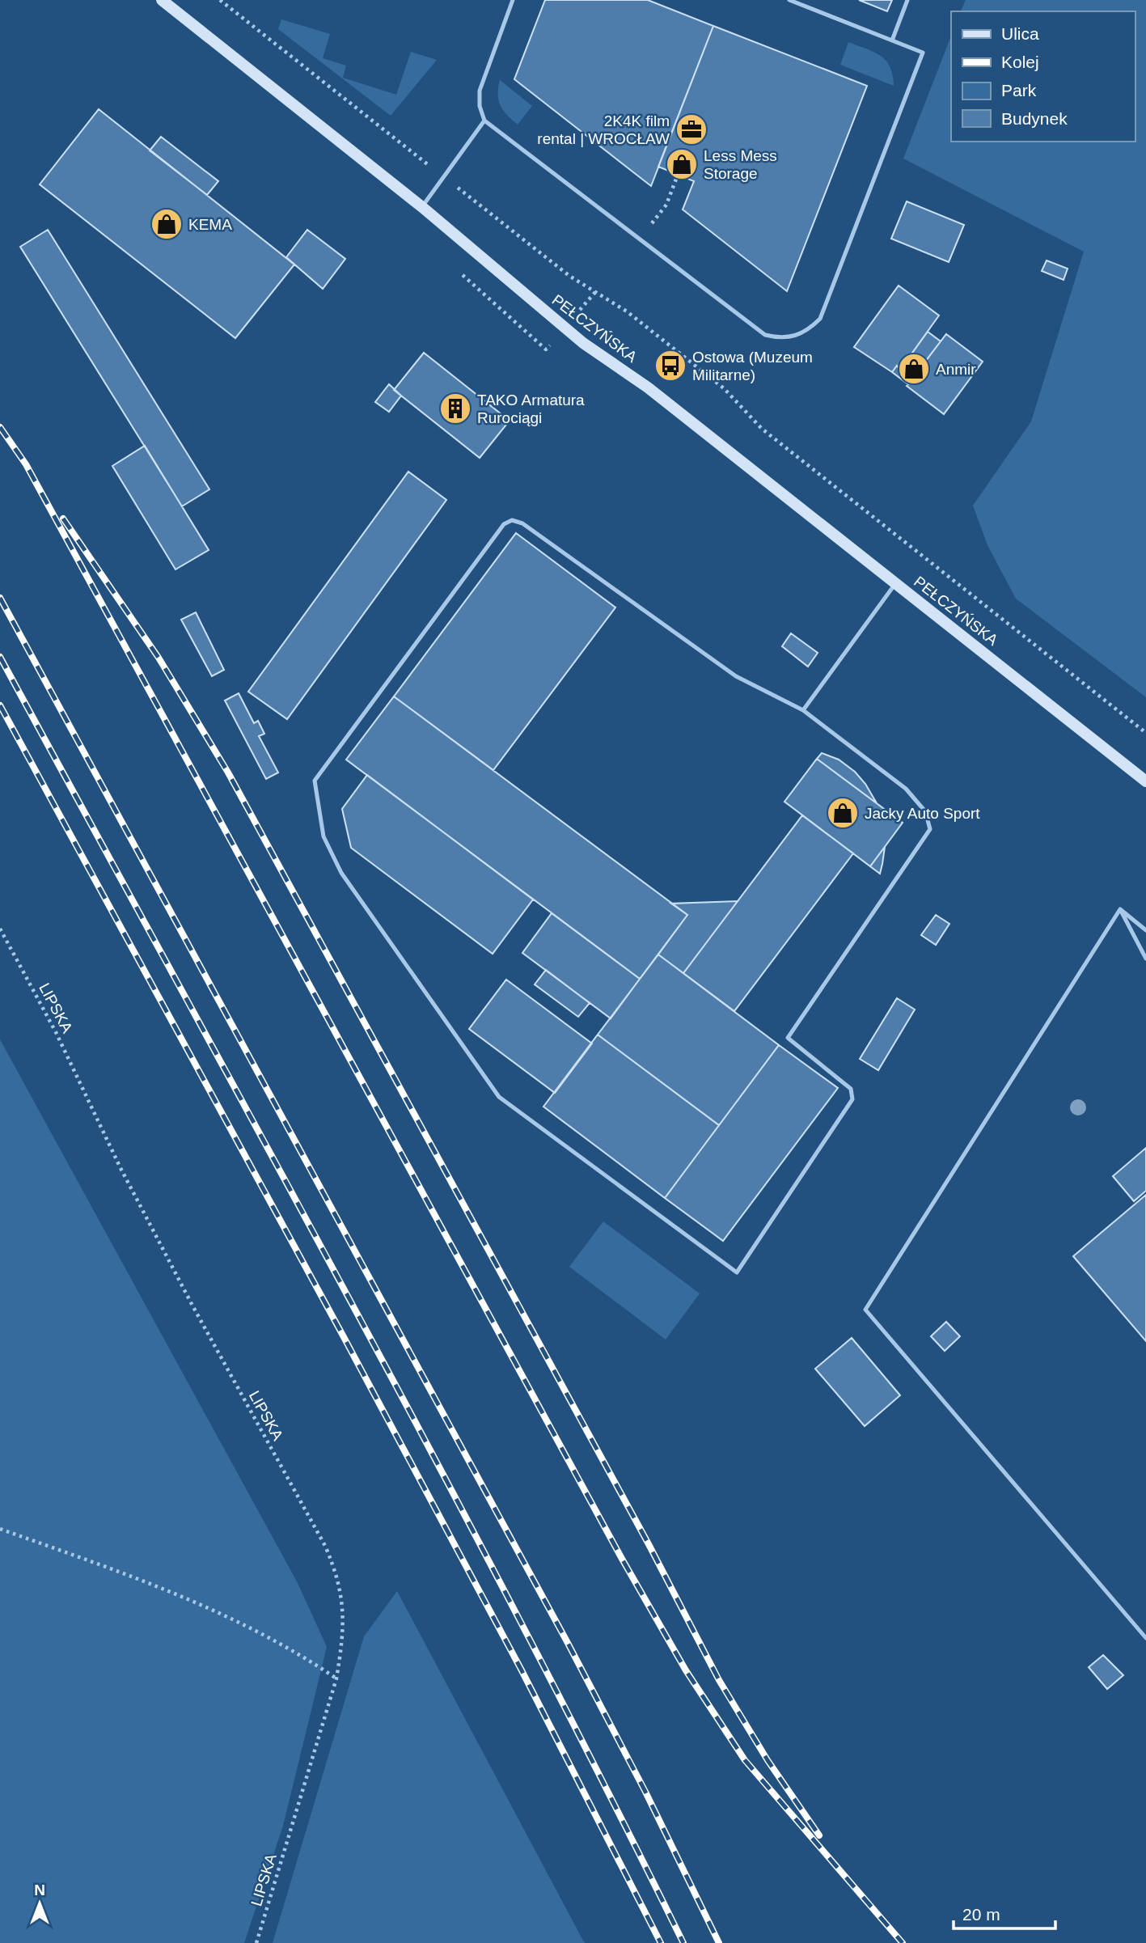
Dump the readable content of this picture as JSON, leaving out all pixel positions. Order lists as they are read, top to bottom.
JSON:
{
  "streets": {
    "main road": ["PEŁCZYŃSKA"],
    "path": ["LIPSKA"]
  },
  "places": {
    "office": ["2K4K film rental | WROCŁAW"],
    "shop": [
      "Less Mess Storage",
      "KEMA",
      "Anmir",
      "Jacky Auto Sport"
    ],
    "bus stop": ["Ostowa (Muzeum Militarne)"],
    "building": ["TAKO Armatura Rurociągi"]
  },
  "legend": [
    "Ulica",
    "Kolej",
    "Park",
    "Budynek"
  ],
  "scale_bar": "20 m",
  "north": "top"
}
